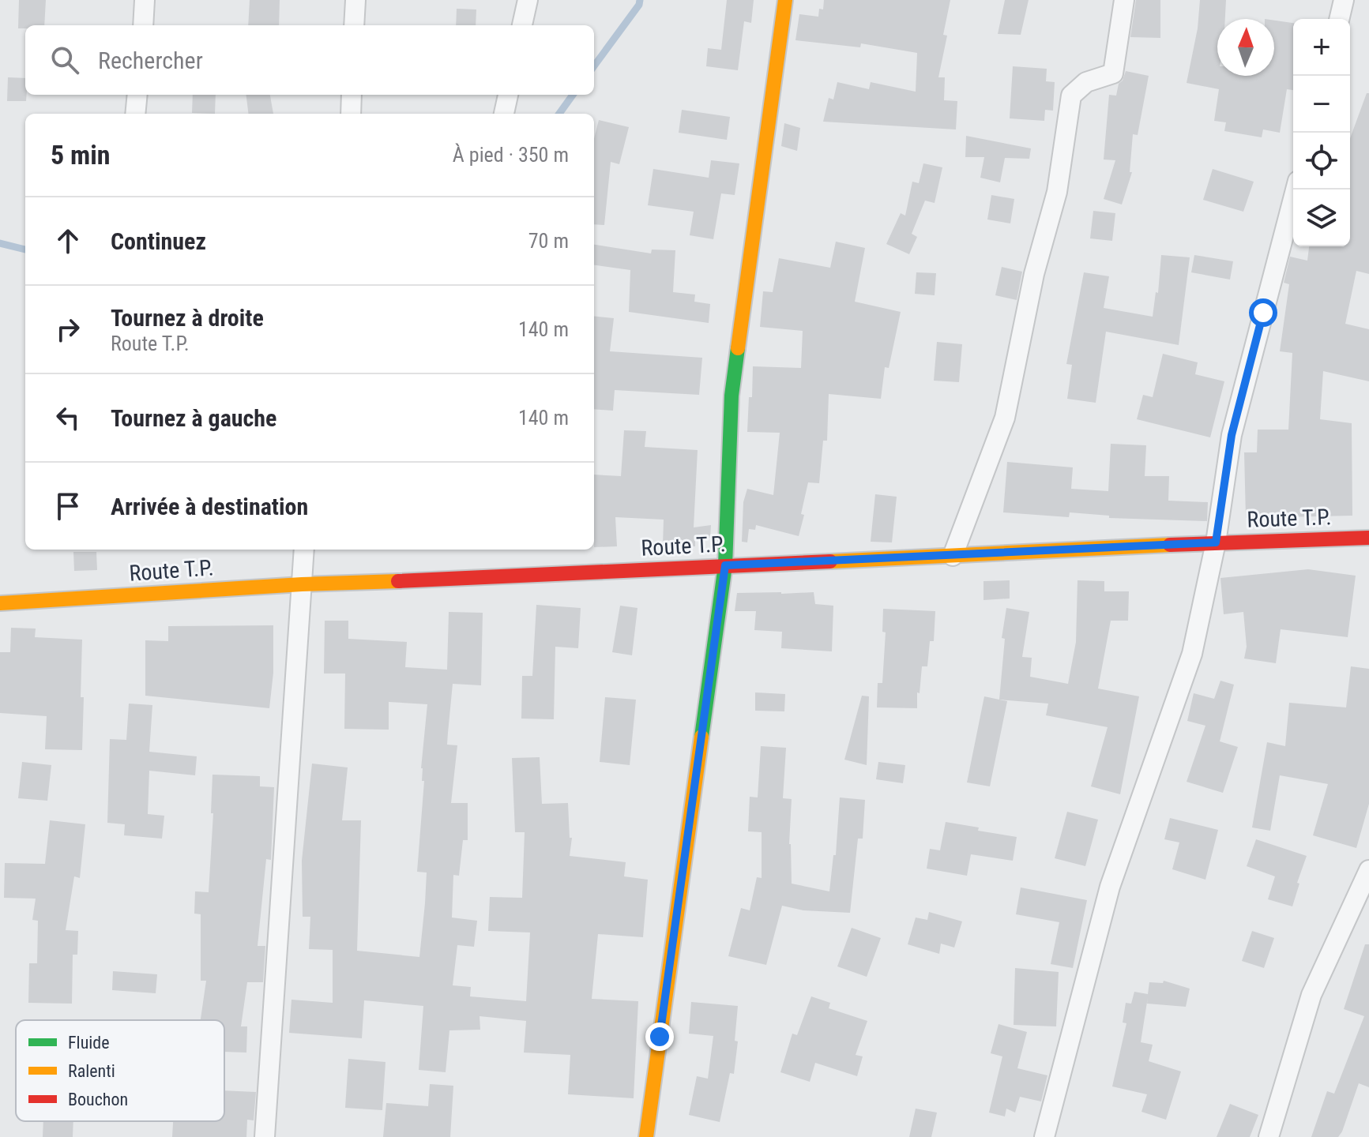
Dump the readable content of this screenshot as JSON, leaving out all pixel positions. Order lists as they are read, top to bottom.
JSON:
{
  "streets": {
    "street": ["Route T.P."]
  },
  "legend": ["Fluide", "Ralenti", "Bouchon"],
  "north": "top",
  "page": {
    "map_buttons": ["+", "−"],
    "search": "Rechercher",
    "heading": ["5 min", "À pied · 350 m"],
    "list": [
      ["Continuez", "70 m"],
      ["Tournez à droite", "Route T.P.", "140 m"],
      ["Tournez à gauche", "140 m"],
      "Arrivée à destination"
    ]
  }
}
